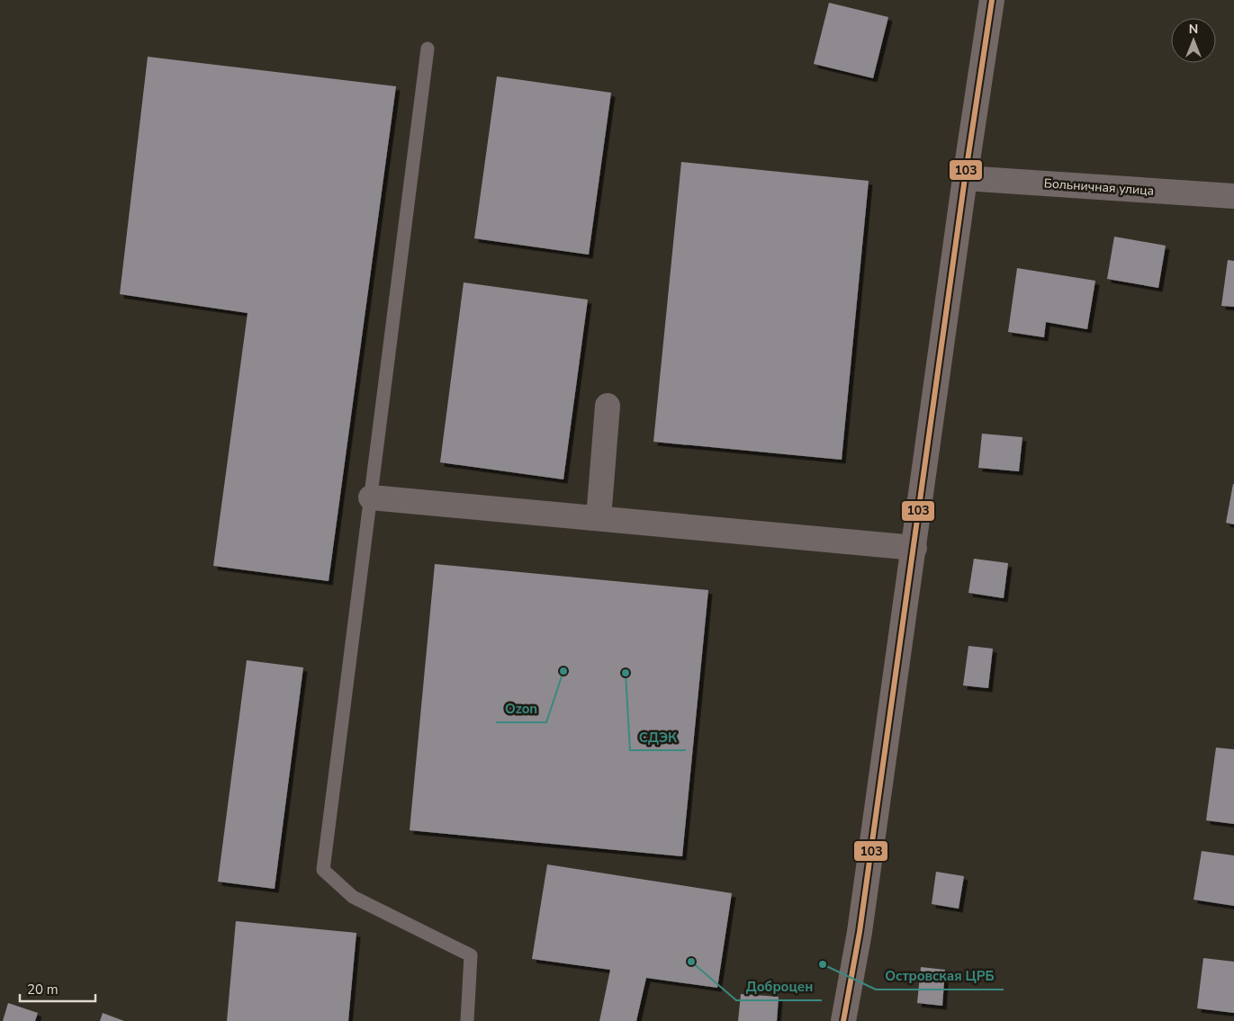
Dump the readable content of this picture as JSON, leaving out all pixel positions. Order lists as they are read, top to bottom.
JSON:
{
  "streets": {
    "street": ["Больничная улица"]
  },
  "places": [
    "Ozon",
    "СДЭК",
    "Доброцен",
    "Островская ЦРБ"
  ],
  "lines": ["transit line 103"],
  "scale_bar": "20 m",
  "north": "top"
}
